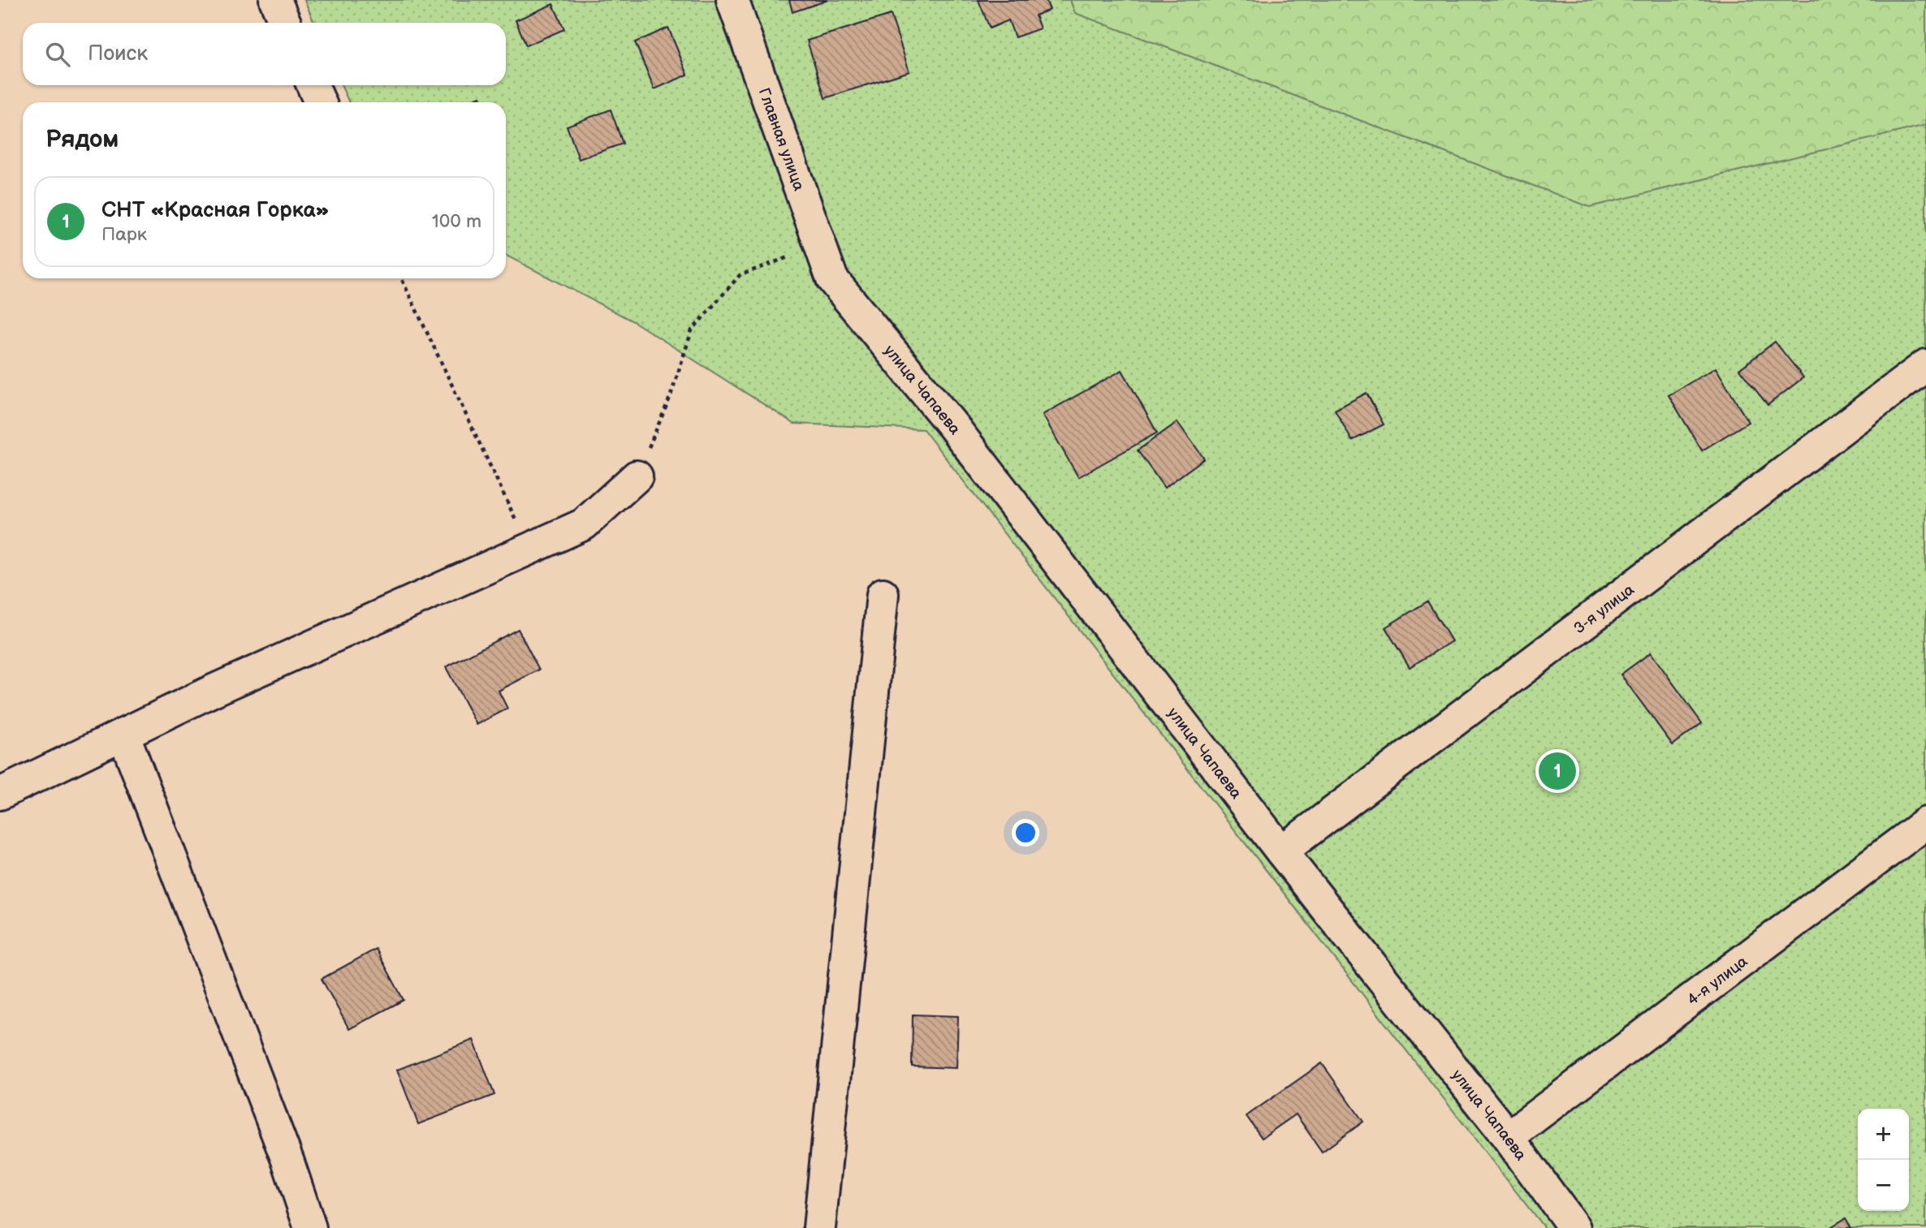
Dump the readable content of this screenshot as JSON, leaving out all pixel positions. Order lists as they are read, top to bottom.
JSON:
{
  "streets": {
    "street": [
      "Главная улица",
      "улица Чапаева",
      "3-я улица",
      "4-я улица"
    ]
  },
  "crossings": [
    ["Главная улица", "улица Чапаева"],
    ["улица Чапаева", "3-я улица"],
    ["улица Чапаева", "4-я улица"]
  ],
  "page": {
    "search": "Поиск",
    "heading": "Рядом",
    "list": [
      {
        "mark": "1",
        "name": "СНТ «Красная Горка»",
        "note": "Парк",
        "value": "100 m"
      }
    ],
    "pins": "1",
    "map_buttons": ["+", "−"]
  }
}
